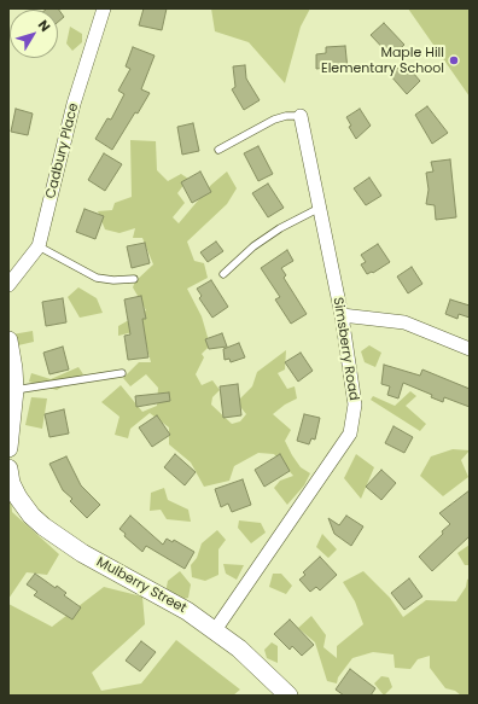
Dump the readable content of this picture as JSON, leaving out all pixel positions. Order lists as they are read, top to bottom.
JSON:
{
  "streets": {
    "street": ["Cadbury Place", "Simsberry Road", "Mulberry Street"]
  },
  "crossings": [
    ["Simsberry Road", "Mulberry Street"]
  ],
  "places": ["Maple Hill Elementary School"],
  "north": "top right"
}
